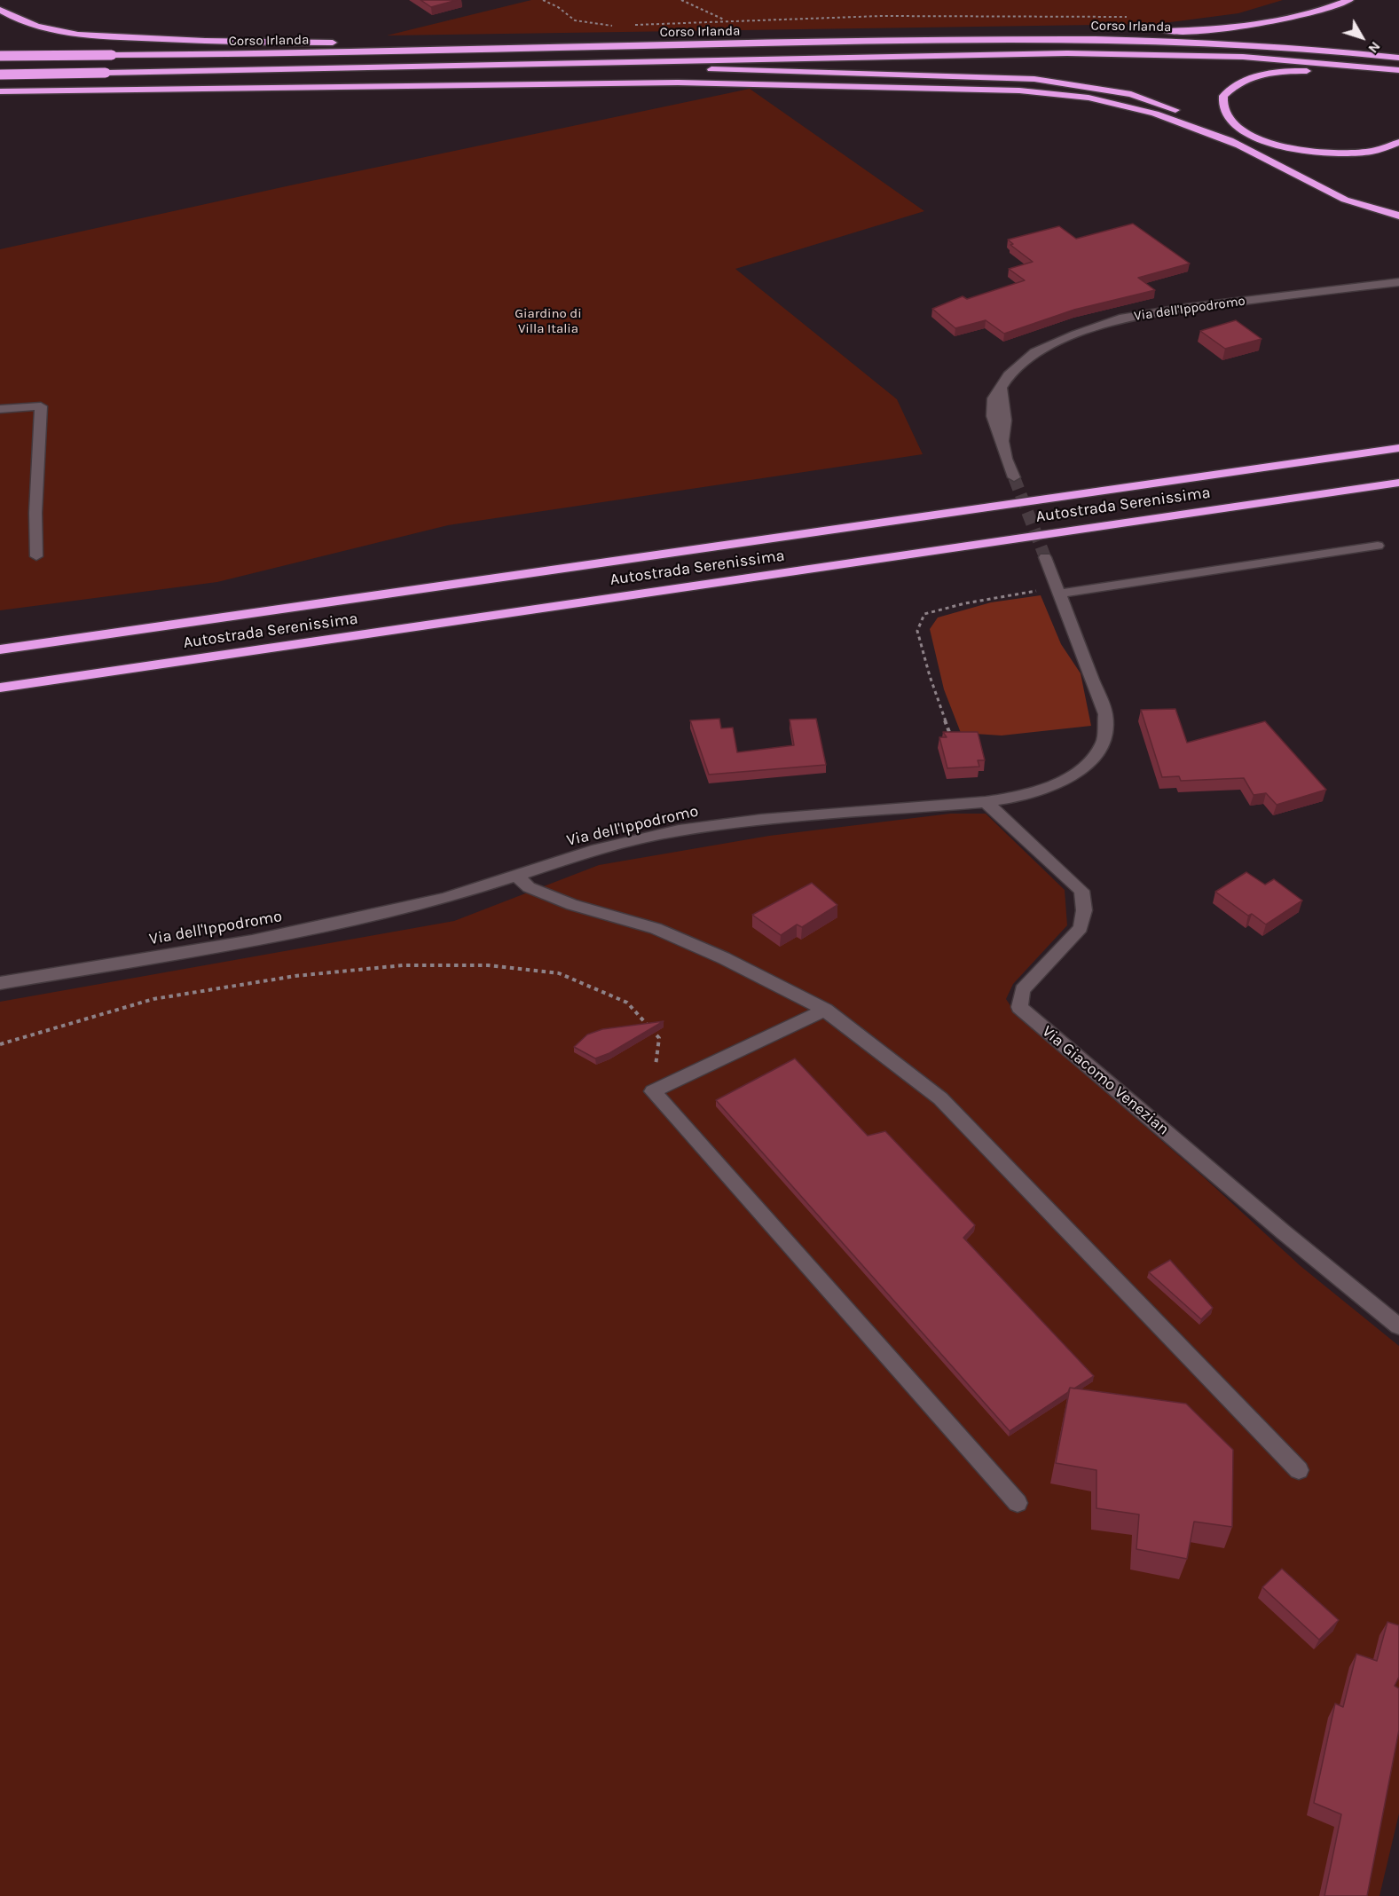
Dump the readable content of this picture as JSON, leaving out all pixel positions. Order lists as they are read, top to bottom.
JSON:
{
  "streets": {
    "highway": ["Corso Irlanda", "Autostrada Serenissima"],
    "street": ["Via dell'Ippodromo", "Via Giacomo Venezian"]
  },
  "crossings": [
    ["Via dell'Ippodromo", "Via Giacomo Venezian"]
  ],
  "parks": ["Giardino di Villa Italia"],
  "north": "bottom right"
}
